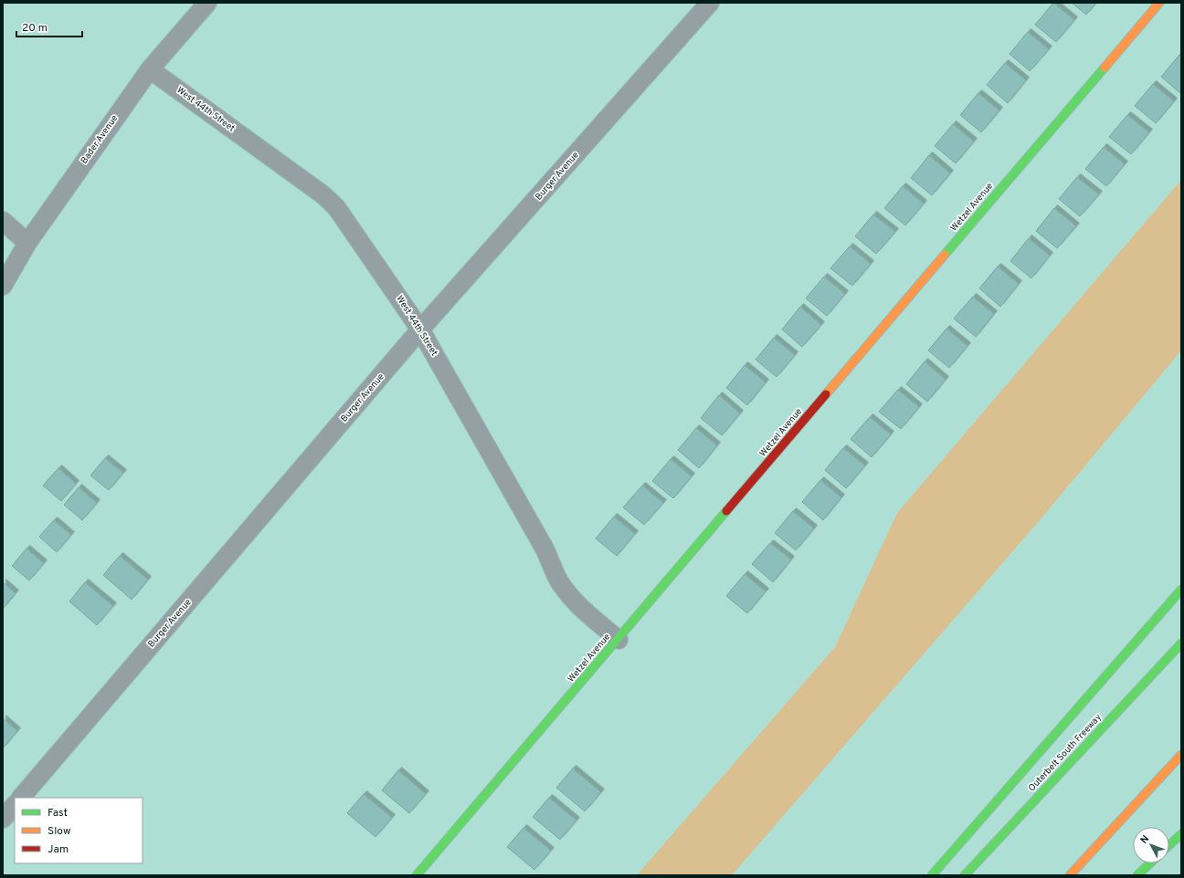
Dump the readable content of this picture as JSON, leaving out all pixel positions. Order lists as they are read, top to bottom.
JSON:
{
  "streets": {
    "main road": ["Wetzel Avenue", "Outerbelt South Freeway"],
    "street": ["West 44th Street", "Bader Avenue", "Burger Avenue"]
  },
  "crossings": [
    ["West 44th Street", "Bader Avenue"],
    ["West 44th Street", "Burger Avenue"],
    ["West 44th Street", "Wetzel Avenue"]
  ],
  "legend": ["Fast", "Slow", "Jam"],
  "scale_bar": "20 m",
  "north": "top left"
}
